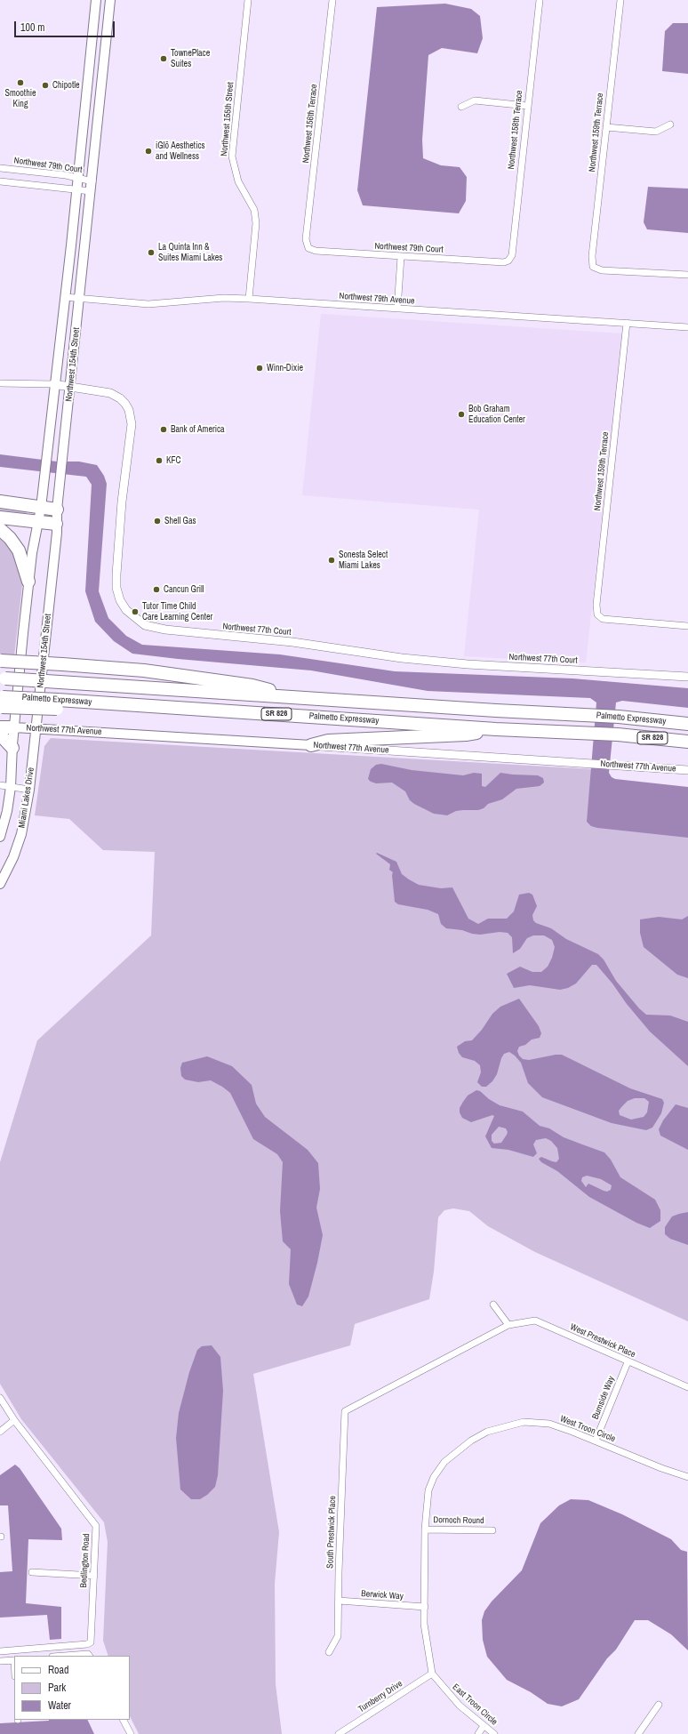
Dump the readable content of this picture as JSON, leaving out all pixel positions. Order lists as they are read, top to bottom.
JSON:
{
  "streets": {
    "highway": ["Palmetto Expressway", "SR 826"],
    "main road": ["Northwest 154th Street", "Northwest 77th Avenue", "Miami Lakes Drive"],
    "street": [
      "Northwest 155th Street",
      "Northwest 156th Terrace",
      "Northwest 158th Terrace",
      "Northwest 159th Terrace",
      "Northwest 79th Court",
      "Northwest 79th Avenue",
      "Northwest 77th Court",
      "West Prestwick Place",
      "Burnside Way",
      "West Troon Circle",
      "Dornoch Round",
      "South Prestwick Place",
      "Bedlington Road",
      "Berwick Way",
      "Turnberry Drive",
      "East Troon Circle"
    ]
  },
  "crossings": [
    ["Northwest 155th Street", "Northwest 79th Avenue"],
    ["Northwest 156th Terrace", "Northwest 79th Court"],
    ["Northwest 158th Terrace", "Northwest 79th Court"],
    ["Northwest 159th Terrace", "Northwest 79th Avenue"],
    ["Northwest 79th Court", "Northwest 154th Street"],
    ["Northwest 79th Avenue", "Northwest 154th Street"],
    ["Northwest 154th Street", "Northwest 77th Court"],
    ["Northwest 154th Street", "Northwest 77th Avenue"],
    ["Northwest 154th Street", "Miami Lakes Drive"],
    ["Northwest 77th Avenue", "Miami Lakes Drive"],
    ["West Prestwick Place", "Burnside Way"],
    ["West Prestwick Place", "South Prestwick Place"],
    ["Burnside Way", "West Troon Circle"],
    ["West Troon Circle", "Dornoch Round"],
    ["West Troon Circle", "Berwick Way"],
    ["South Prestwick Place", "Berwick Way"],
    ["Turnberry Drive", "East Troon Circle"]
  ],
  "places": [
    "TownePlace Suites",
    "Smoothie King",
    "Chipotle",
    "iGlō Aesthetics and Wellness",
    "La Quinta Inn & Suites Miami Lakes",
    "Winn-Dixie",
    "Bob Graham Education Center",
    "Bank of America",
    "KFC",
    "Shell Gas",
    "Sonesta Select Miami Lakes",
    "Cancun Grill",
    "Tutor Time Child Care Learning Center"
  ],
  "legend": ["Road", "Park", "Water"],
  "scale_bar": "100 m"
}
